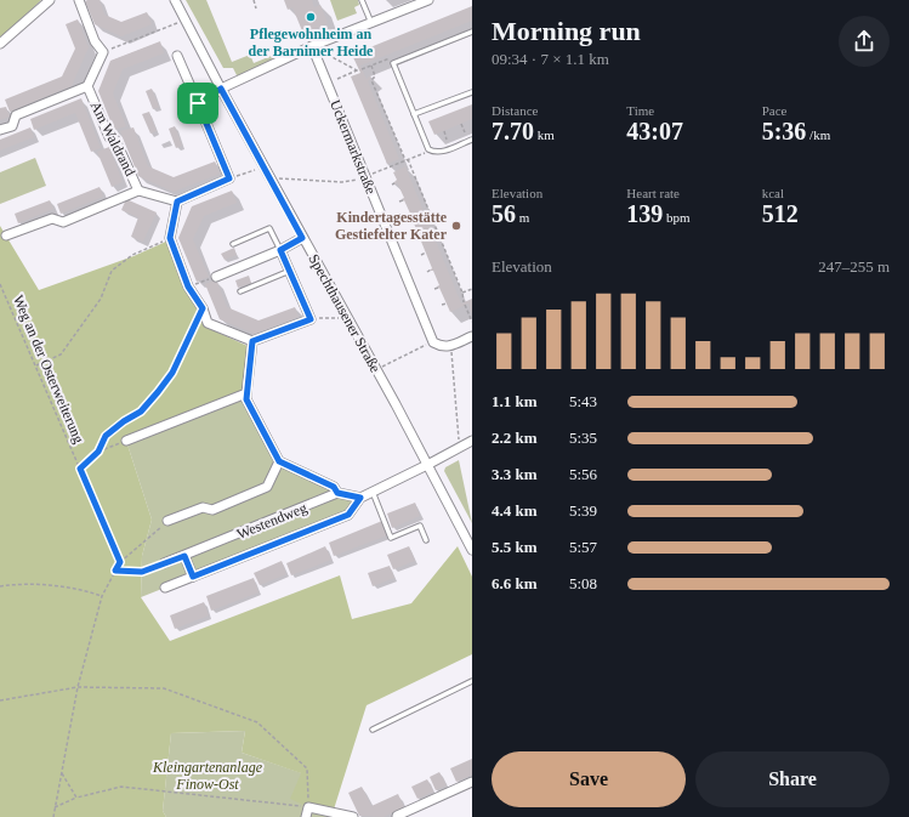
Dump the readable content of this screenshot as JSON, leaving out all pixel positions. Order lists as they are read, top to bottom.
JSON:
{
  "streets": {
    "street": [
      "Am Waldrand",
      "Uckermarkstraße",
      "Spechthausener Straße",
      "Westendweg"
    ],
    "path": ["Weg an der Osterweiterung"]
  },
  "crossings": [
    ["Spechthausener Straße", "Westendweg"]
  ],
  "parks": ["Kleingartenanlage Finow-Ost"],
  "places": ["Pflegewohnheim an der Barnimer Heide", "Kindertagesstätte Gestiefelter Kater"],
  "page": {
    "heading": ["Morning run", "09:34 · 7 × 1.1 km"],
    "stats": [
      ["Distance", "7.70 km"],
      ["Time", "43:07"],
      ["Pace", "5:36 /km"],
      ["Elevation", "56 m"],
      ["Heart rate", "139 bpm"],
      ["kcal", "512"]
    ],
    "chart": ["Elevation", "247–255 m"],
    "list": [
      {
        "name": "1.1 km",
        "note": "5:43"
      },
      {
        "name": "2.2 km",
        "note": "5:35"
      },
      {
        "name": "3.3 km",
        "note": "5:56"
      },
      {
        "name": "4.4 km",
        "note": "5:39"
      },
      {
        "name": "5.5 km",
        "note": "5:57"
      },
      {
        "name": "6.6 km",
        "note": "5:08"
      }
    ],
    "buttons": ["Save", "Share"]
  }
}
